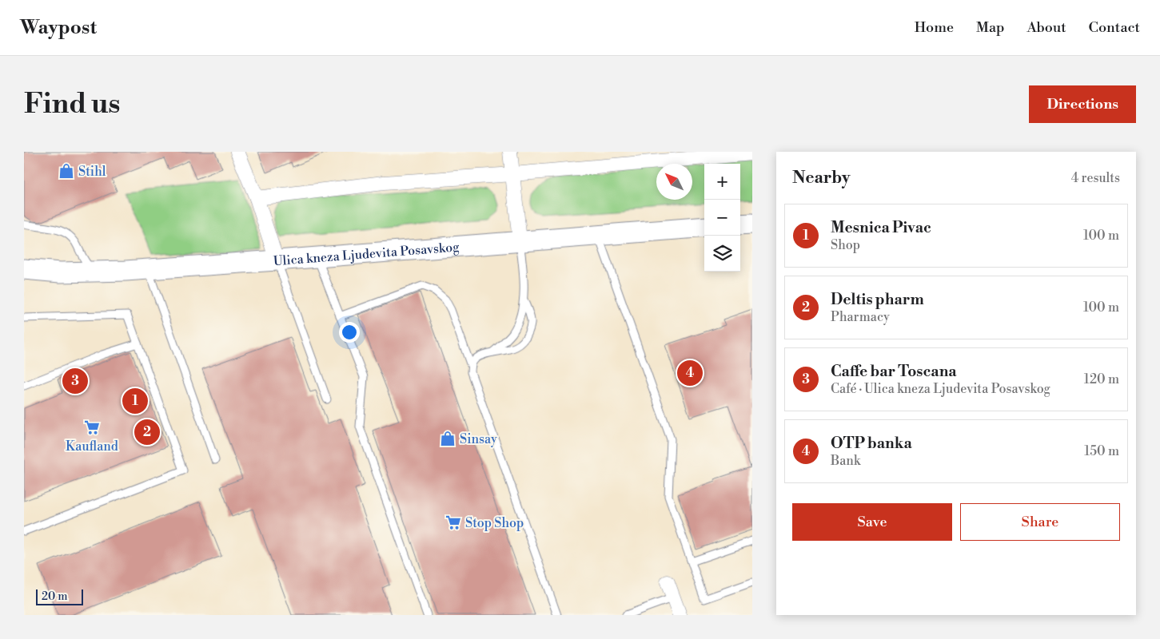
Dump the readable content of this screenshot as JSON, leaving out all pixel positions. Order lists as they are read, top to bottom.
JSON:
{
  "streets": {
    "main road": ["Ulica kneza Ljudevita Posavskog"]
  },
  "places": {
    "shop": ["Stihl", "Sinsay"],
    "supermarket": ["Kaufland", "Stop Shop"]
  },
  "scale_bar": "20 m",
  "north": "top left",
  "page": {
    "header": "Waypost",
    "nav": [
      "Home",
      "Map",
      "About",
      "Contact"
    ],
    "buttons": [
      "Directions",
      ["Save", "Share"]
    ],
    "title": "Find us",
    "heading": ["Nearby", "4 results"],
    "map_buttons": ["+", "−"],
    "list": [
      {
        "mark": "1",
        "name": "Mesnica Pivac",
        "note": "Shop",
        "value": "100 m"
      },
      {
        "mark": "2",
        "name": "Deltis pharm",
        "note": "Pharmacy",
        "value": "100 m"
      },
      {
        "mark": "3",
        "name": "Caffe bar Toscana",
        "note": "Café · Ulica kneza Ljudevita Posavskog",
        "value": "120 m"
      },
      {
        "mark": "4",
        "name": "OTP banka",
        "note": "Bank",
        "value": "150 m"
      }
    ],
    "pins": [
      "4",
      "3",
      "1",
      "2"
    ],
    "scale": "20 m"
  }
}
